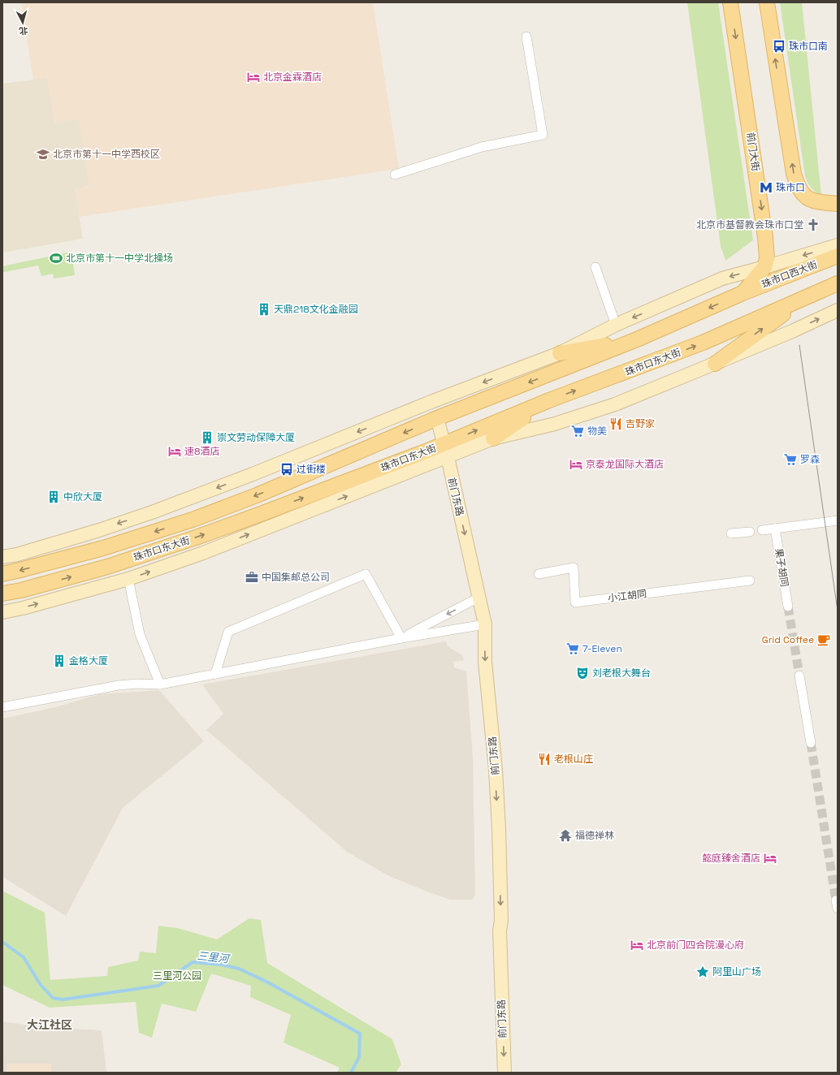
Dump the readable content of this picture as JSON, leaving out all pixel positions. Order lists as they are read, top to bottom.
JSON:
{
  "streets": {
    "main road": ["前门大街", "珠市口西大街", "珠市口东大街"],
    "street": ["前门东路", "果子胡同", "小江胡同"]
  },
  "crossings": [
    ["前门大街", "珠市口西大街"],
    ["珠市口西大街", "珠市口东大街"],
    ["珠市口东大街", "前门东路"]
  ],
  "one_way": ["前门大街", "珠市口西大街", "前门东路"],
  "districts": ["大江社区"],
  "water": ["三里河"],
  "parks": ["三里河公园"],
  "places": {
    "bus stop": ["珠市口南", "过街楼"],
    "hotel": [
      "北京金霖酒店",
      "速8酒店",
      "京泰龙国际大酒店",
      "懿庭臻舍酒店",
      "北京前门四合院漫心府"
    ],
    "school or university": ["北京市第十一中学西校区"],
    "metro station": ["珠市口"],
    "church": ["北京市基督教会珠市口堂"],
    "sports": ["北京市第十一中学北操场"],
    "building": [
      "天鼎218文化金融园",
      "崇文劳动保障大厦",
      "中欣大厦",
      "金格大厦"
    ],
    "restaurant": ["吉野家", "老根山庄"],
    "supermarket": ["物美", "罗森", "7-Eleven"],
    "office": ["中国集邮总公司"],
    "cafe": ["Grid Coffee"],
    "theatre": ["刘老根大舞台"],
    "temple": ["福德禅林"],
    "place": ["阿里山广场"]
  },
  "north": "bottom"
}
